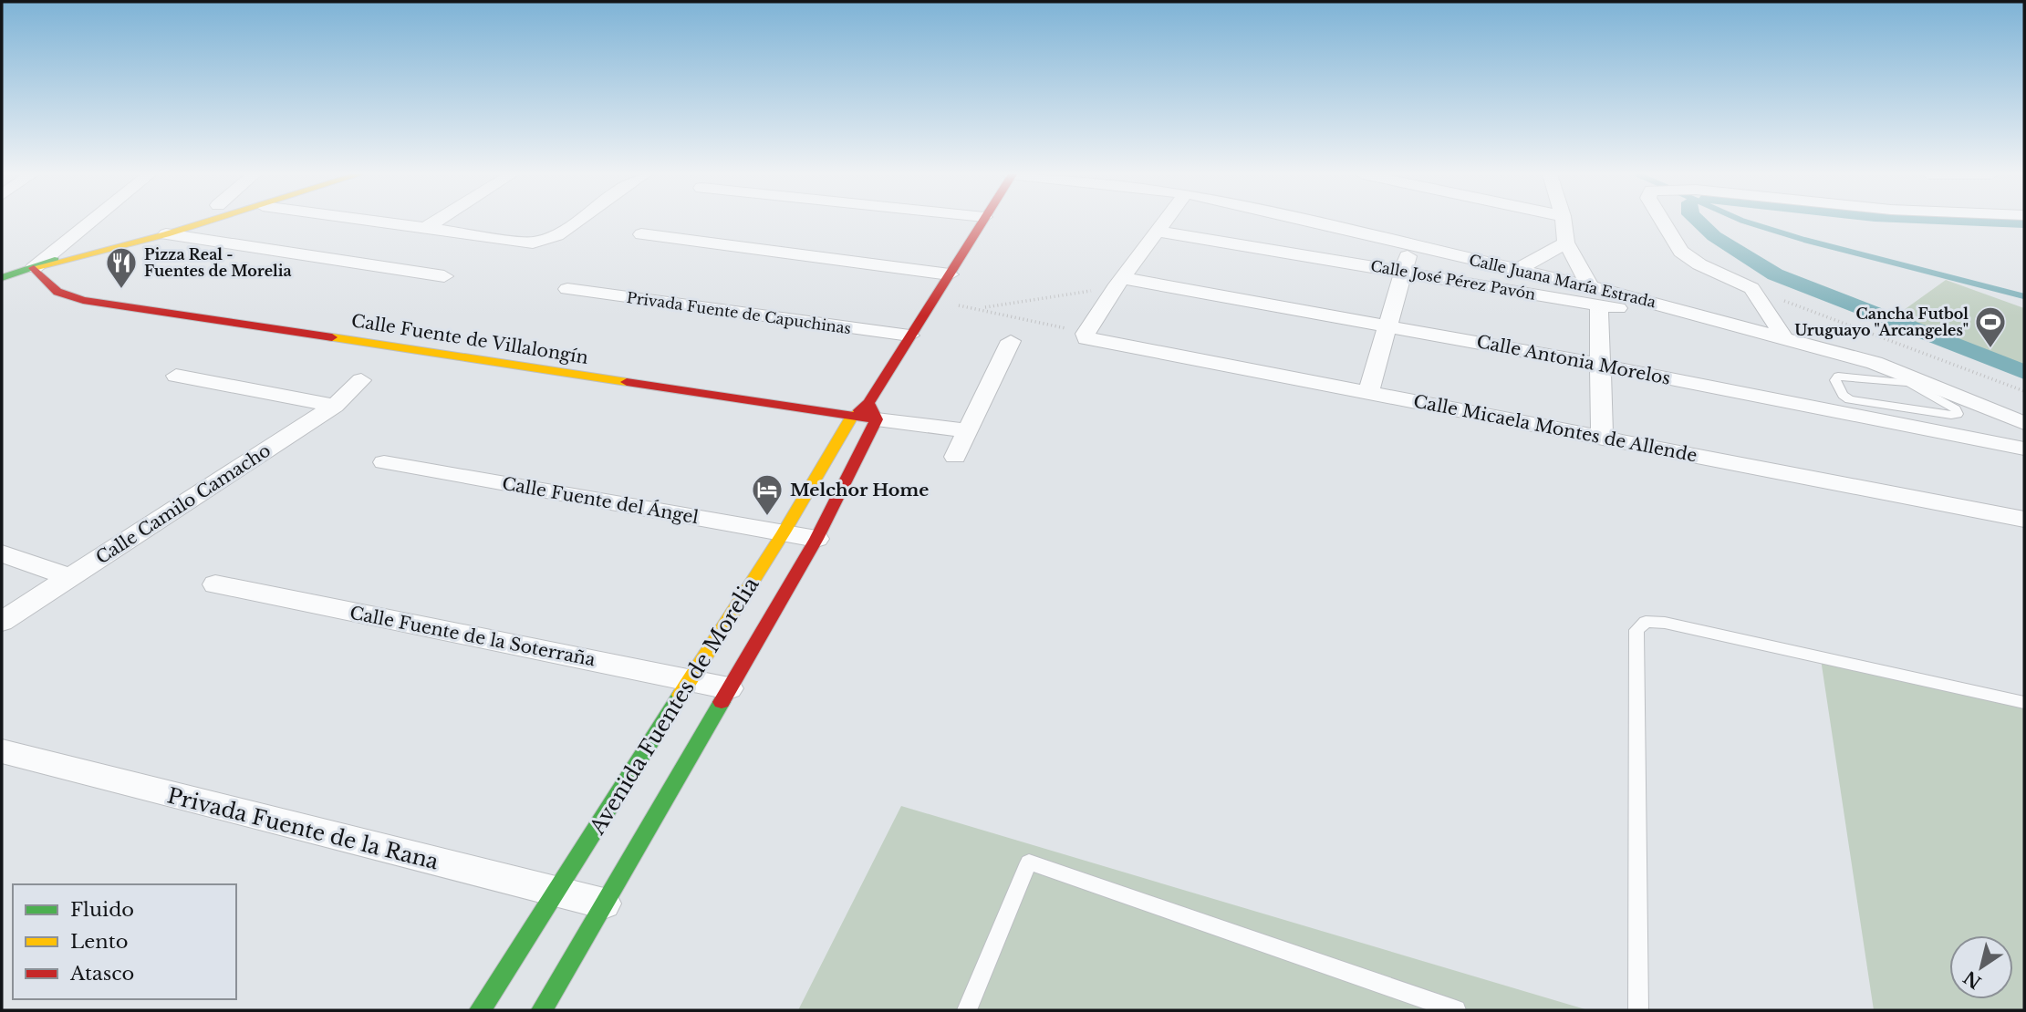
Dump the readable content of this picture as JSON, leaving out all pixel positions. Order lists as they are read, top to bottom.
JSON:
{
  "streets": {
    "street": [
      "Calle José Pérez Pavón",
      "Calle Juana María Estrada",
      "Privada Fuente de Capuchinas",
      "Calle Fuente de Villalongín",
      "Calle Antonia Morelos",
      "Calle Micaela Montes de Allende",
      "Calle Fuente del Ángel",
      "Calle Camilo Camacho",
      "Calle Fuente de la Soterraña",
      "Avenida Fuentes de Morelia",
      "Privada Fuente de la Rana"
    ]
  },
  "crossings": [
    ["Calle José Pérez Pavón", "Calle Juana María Estrada"],
    ["Privada Fuente de Capuchinas", "Avenida Fuentes de Morelia"],
    ["Calle Fuente de Villalongín", "Avenida Fuentes de Morelia"],
    ["Calle Fuente del Ángel", "Avenida Fuentes de Morelia"],
    ["Calle Fuente de la Soterraña", "Avenida Fuentes de Morelia"],
    ["Avenida Fuentes de Morelia", "Privada Fuente de la Rana"]
  ],
  "places": {
    "restaurant": ["Pizza Real - Fuentes de Morelia"],
    "sports": ["Cancha Futbol Uruguayo \"Arcangeles\""],
    "hotel": ["Melchor Home"]
  },
  "legend": ["Fluido", "Lento", "Atasco"],
  "north": "bottom left"
}
